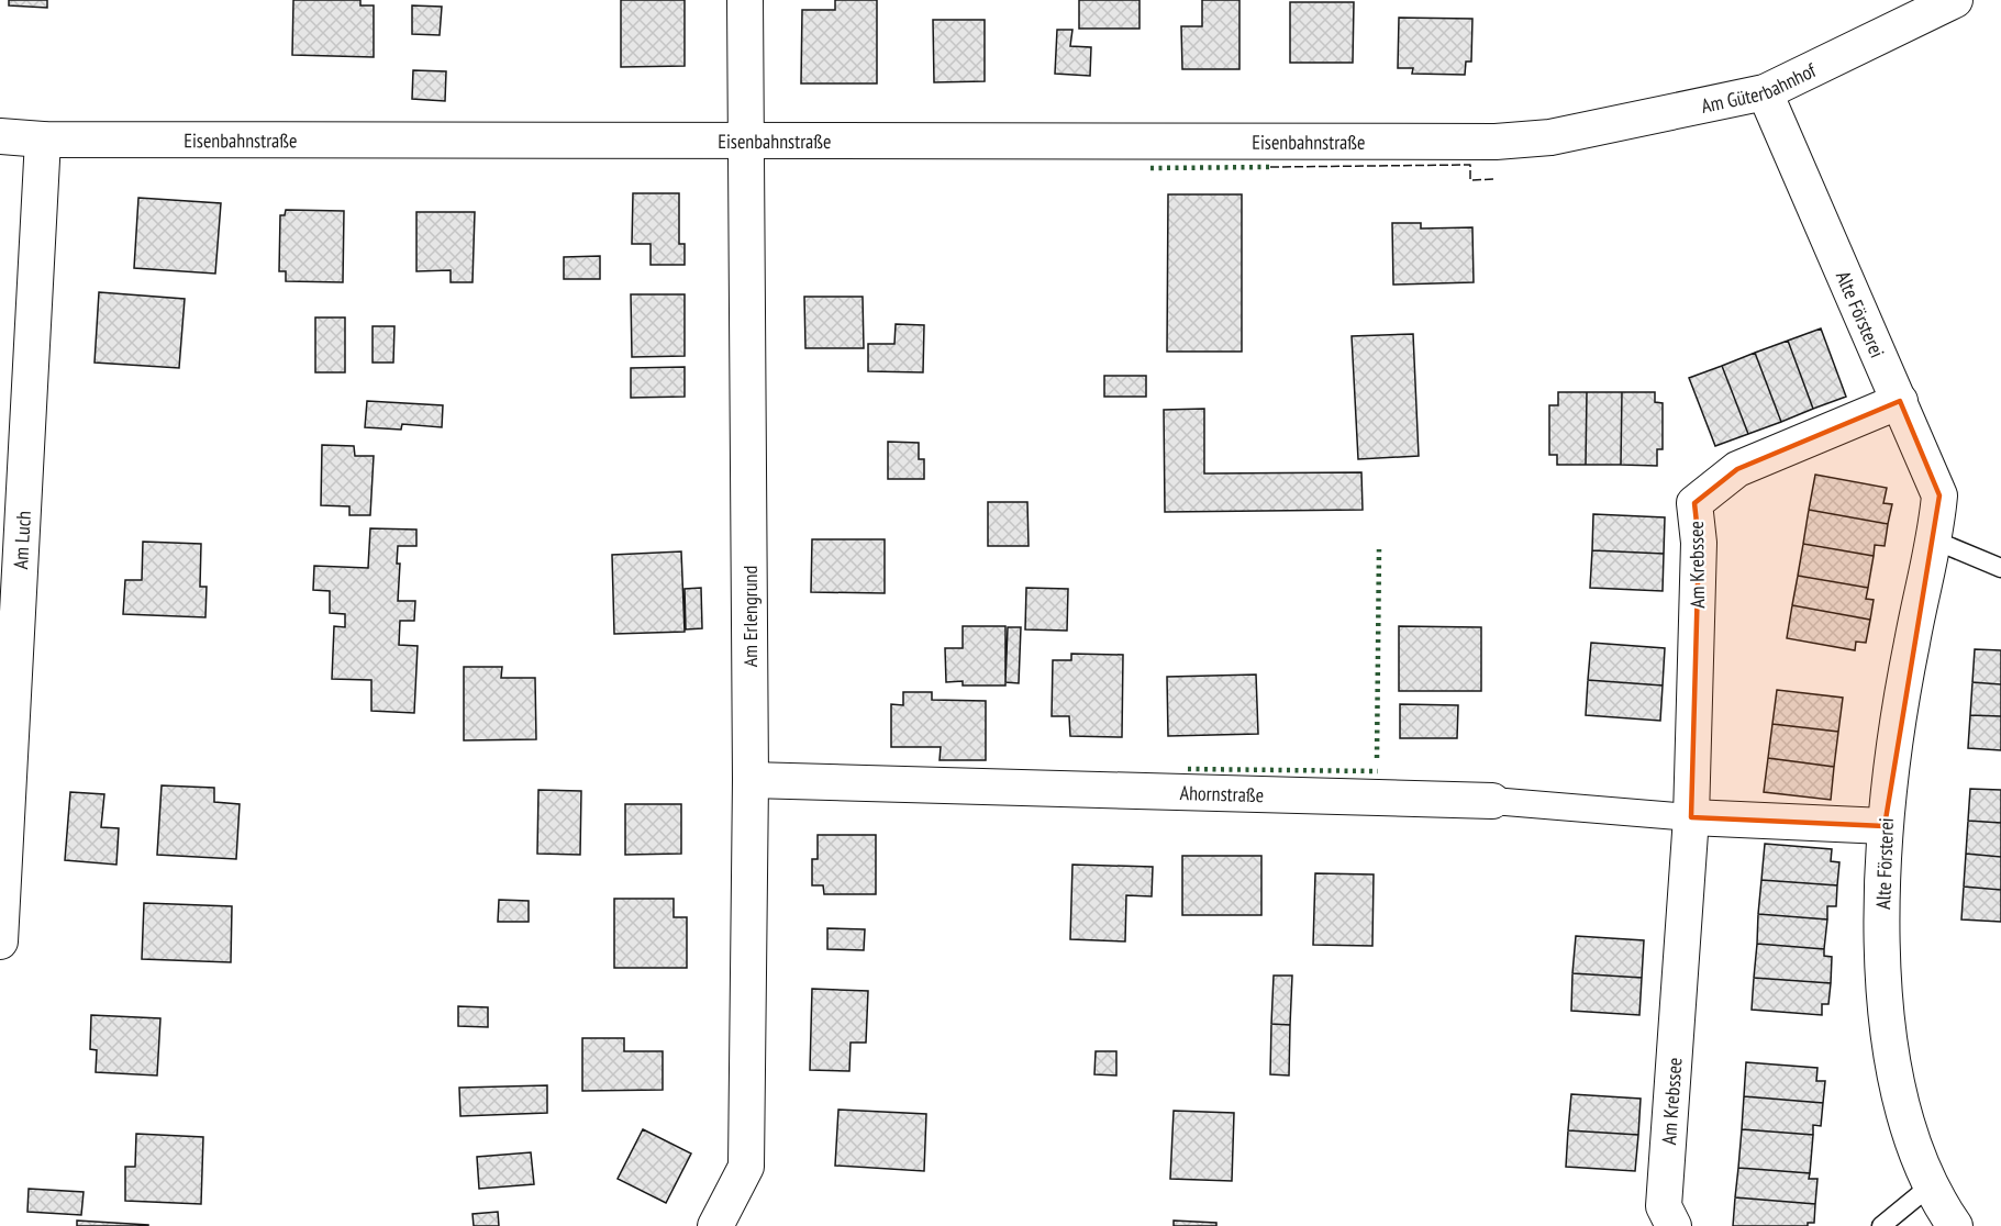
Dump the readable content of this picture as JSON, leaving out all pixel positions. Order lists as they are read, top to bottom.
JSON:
{
  "streets": {
    "street": [
      "Am Güterbahnhof",
      "Eisenbahnstraße",
      "Alte Försterei",
      "Am Luch",
      "Am Krebssee",
      "Am Erlengrund",
      "Ahornstraße"
    ]
  },
  "crossings": [
    ["Am Güterbahnhof", "Eisenbahnstraße"],
    ["Am Güterbahnhof", "Alte Försterei"],
    ["Eisenbahnstraße", "Am Luch"],
    ["Eisenbahnstraße", "Am Erlengrund"],
    ["Alte Försterei", "Am Krebssee"],
    ["Am Krebssee", "Ahornstraße"],
    ["Am Erlengrund", "Ahornstraße"]
  ]
}
